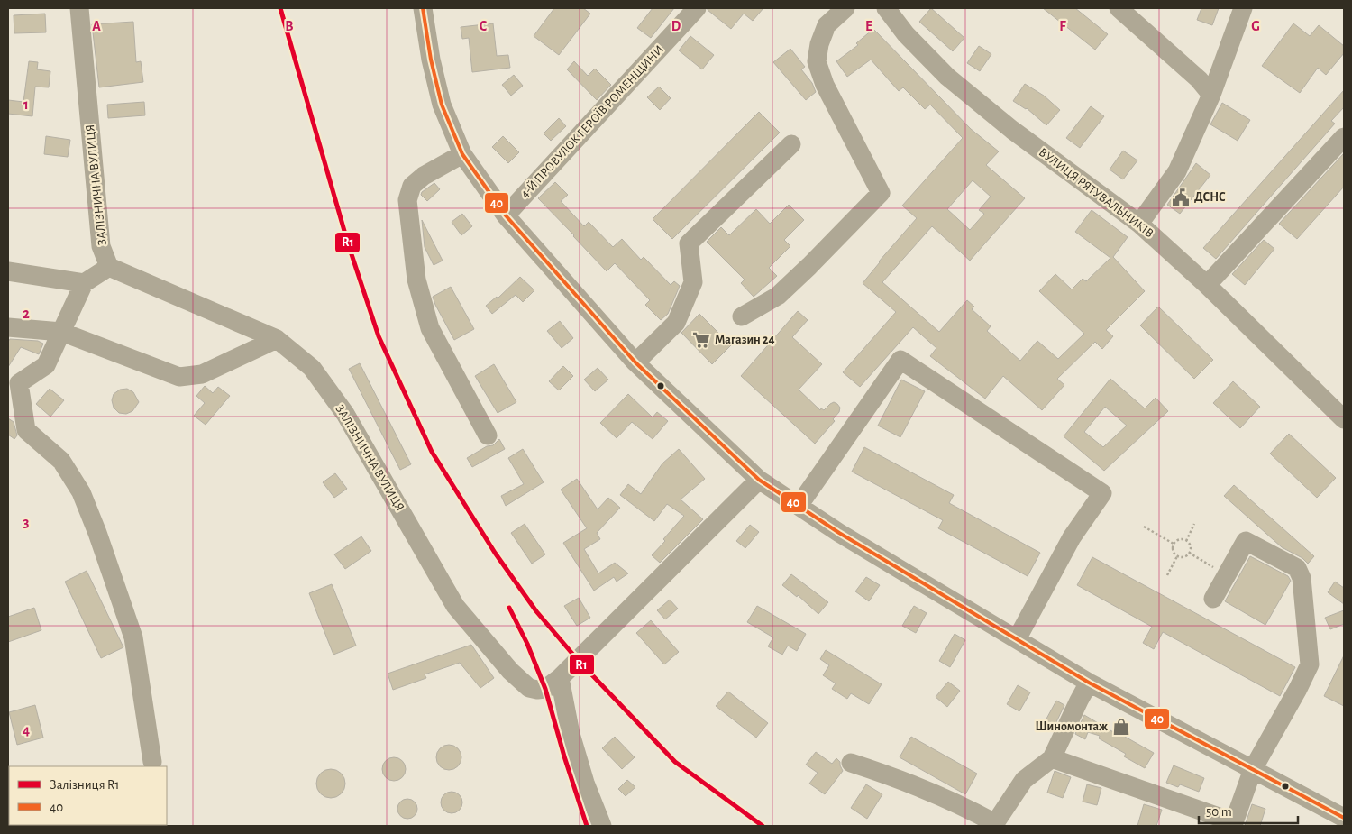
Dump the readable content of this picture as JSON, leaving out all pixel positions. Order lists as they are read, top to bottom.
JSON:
{
  "streets": {
    "street": ["4-Й ПРОВУЛОК ГЕРОЇВ РОМЕНЩИНИ", "ЗАЛІЗНИЧНА ВУЛИЦЯ", "ВУЛИЦЯ РЯТУВАЛЬНИКІВ"]
  },
  "places": {
    "public building": ["ДСНС"],
    "supermarket": ["Магазин 24"],
    "shop": ["Шиномонтаж"]
  },
  "lines": ["rail line R1", "transit line 40"],
  "legend": ["Залізниця R1", "40"],
  "scale_bar": "50 m",
  "grid": {
    "columns": [
      "A",
      "B",
      "C",
      "D",
      "E",
      "F",
      "G"
    ],
    "rows": [
      "1",
      "2",
      "3",
      "4"
    ]
  }
}
